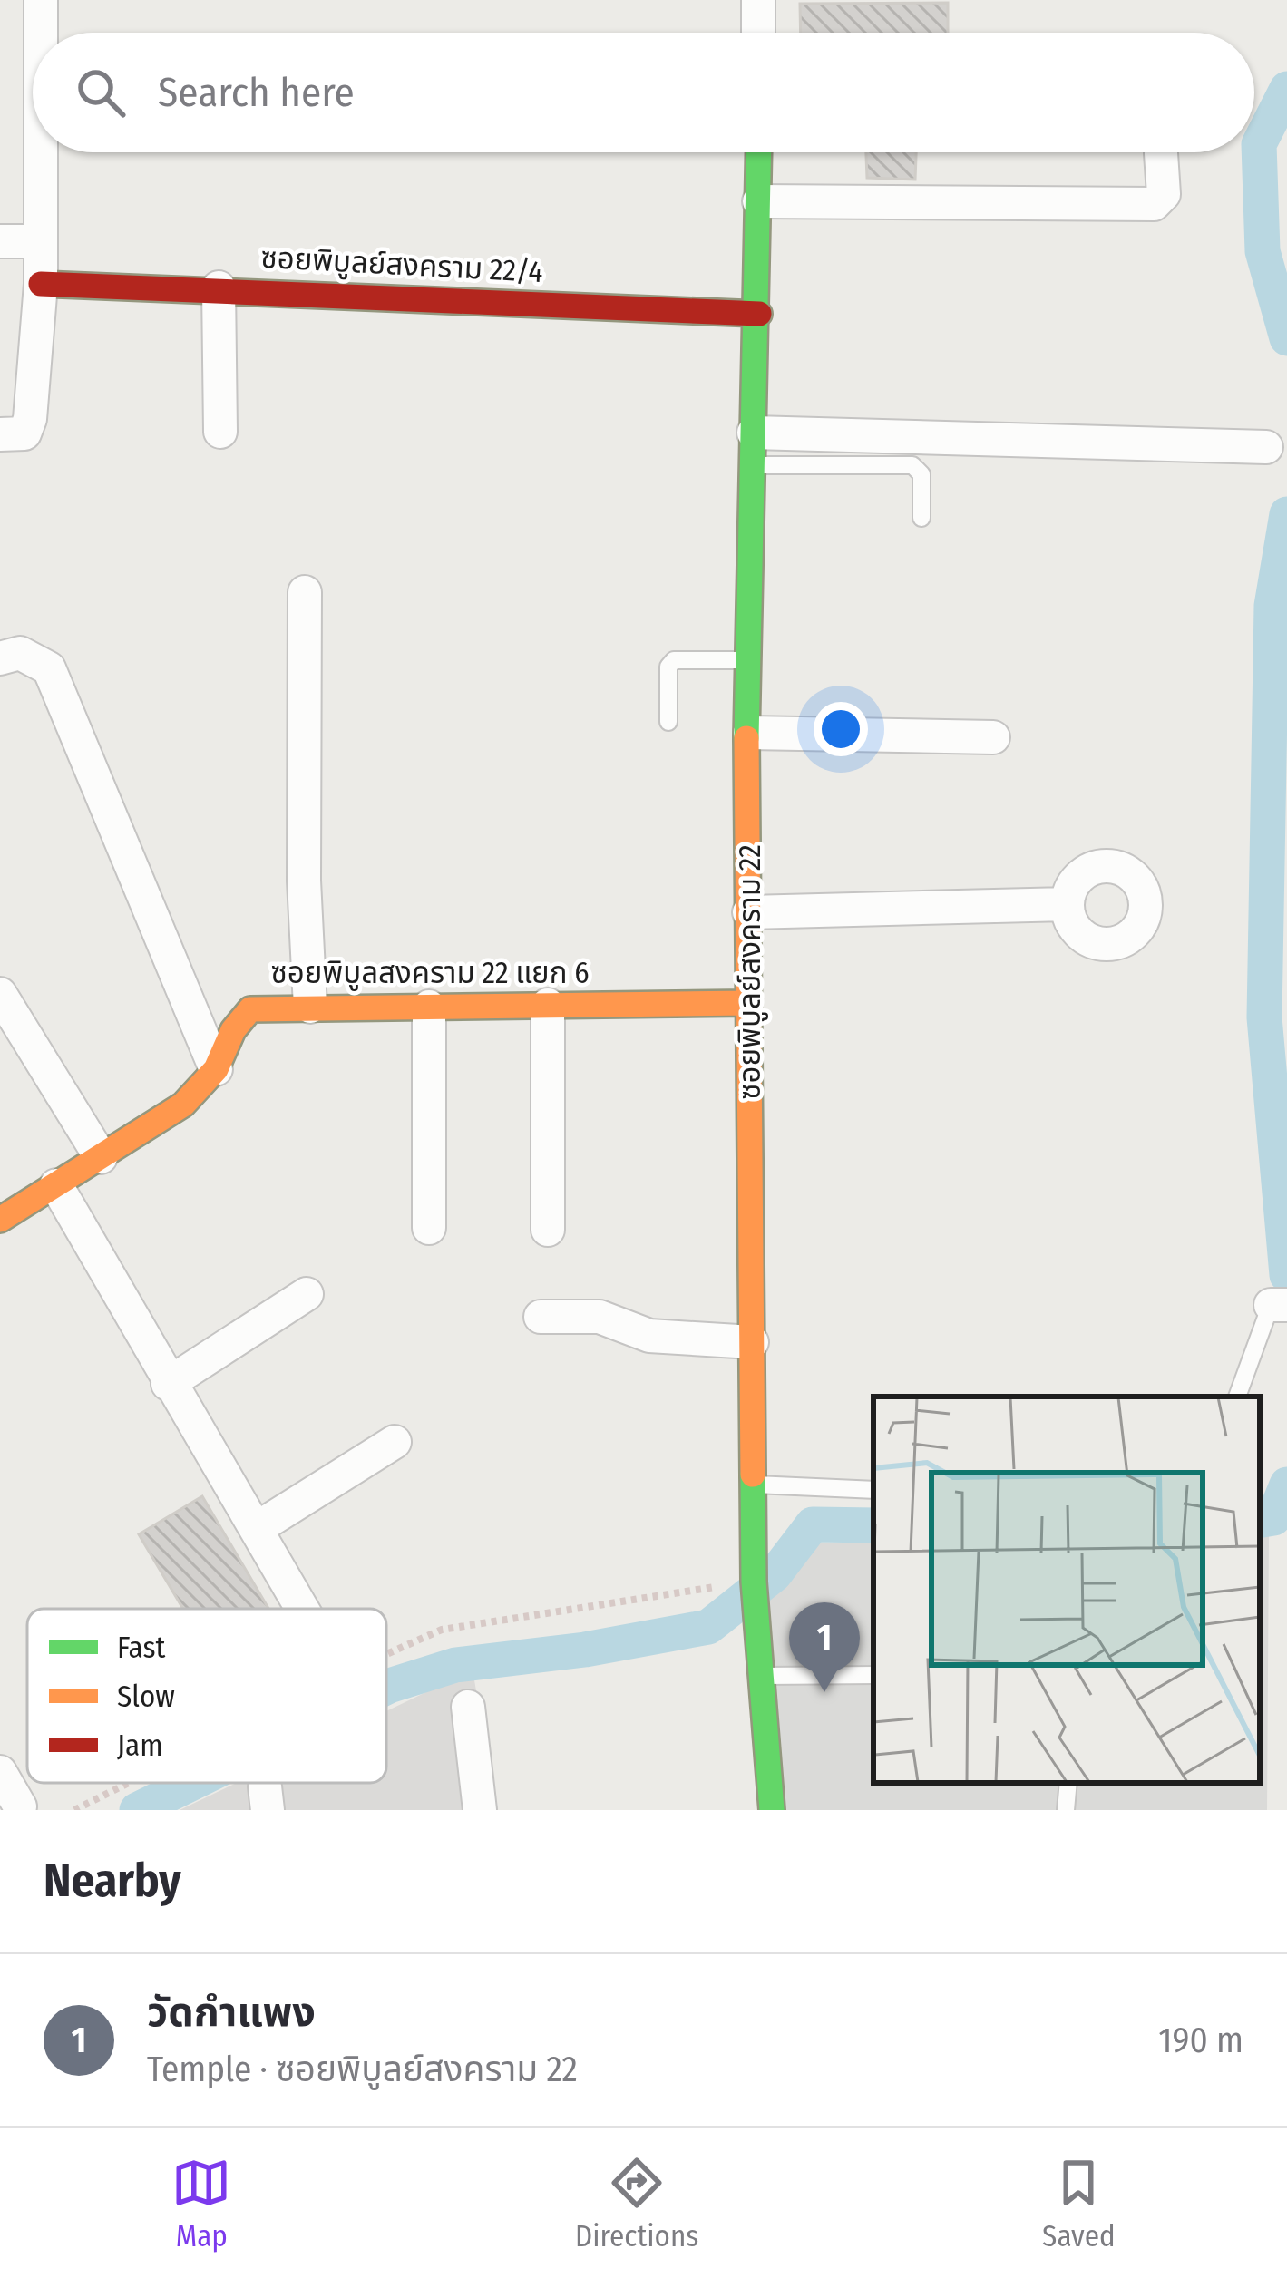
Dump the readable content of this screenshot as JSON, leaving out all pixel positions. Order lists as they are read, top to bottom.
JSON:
{
  "streets": {
    "street": ["ซอยพิบูลย์สงคราม 22/4", "ซอยพิบูลย์สงคราม 22", "ซอยพิบูลสงคราม 22 แยก 6"]
  },
  "crossings": [
    ["ซอยพิบูลย์สงคราม 22/4", "ซอยพิบูลย์สงคราม 22"],
    ["ซอยพิบูลย์สงคราม 22", "ซอยพิบูลสงคราม 22 แยก 6"]
  ],
  "legend": ["Fast", "Slow", "Jam"],
  "page": {
    "search": "Search here",
    "pins": "1",
    "heading": "Nearby",
    "list": [
      {
        "mark": "1",
        "name": "วัดกำแพง",
        "note": "Temple · ซอยพิบูลย์สงคราม 22",
        "value": "190 m"
      }
    ],
    "nav": ["Map", "Directions", "Saved"]
  }
}
